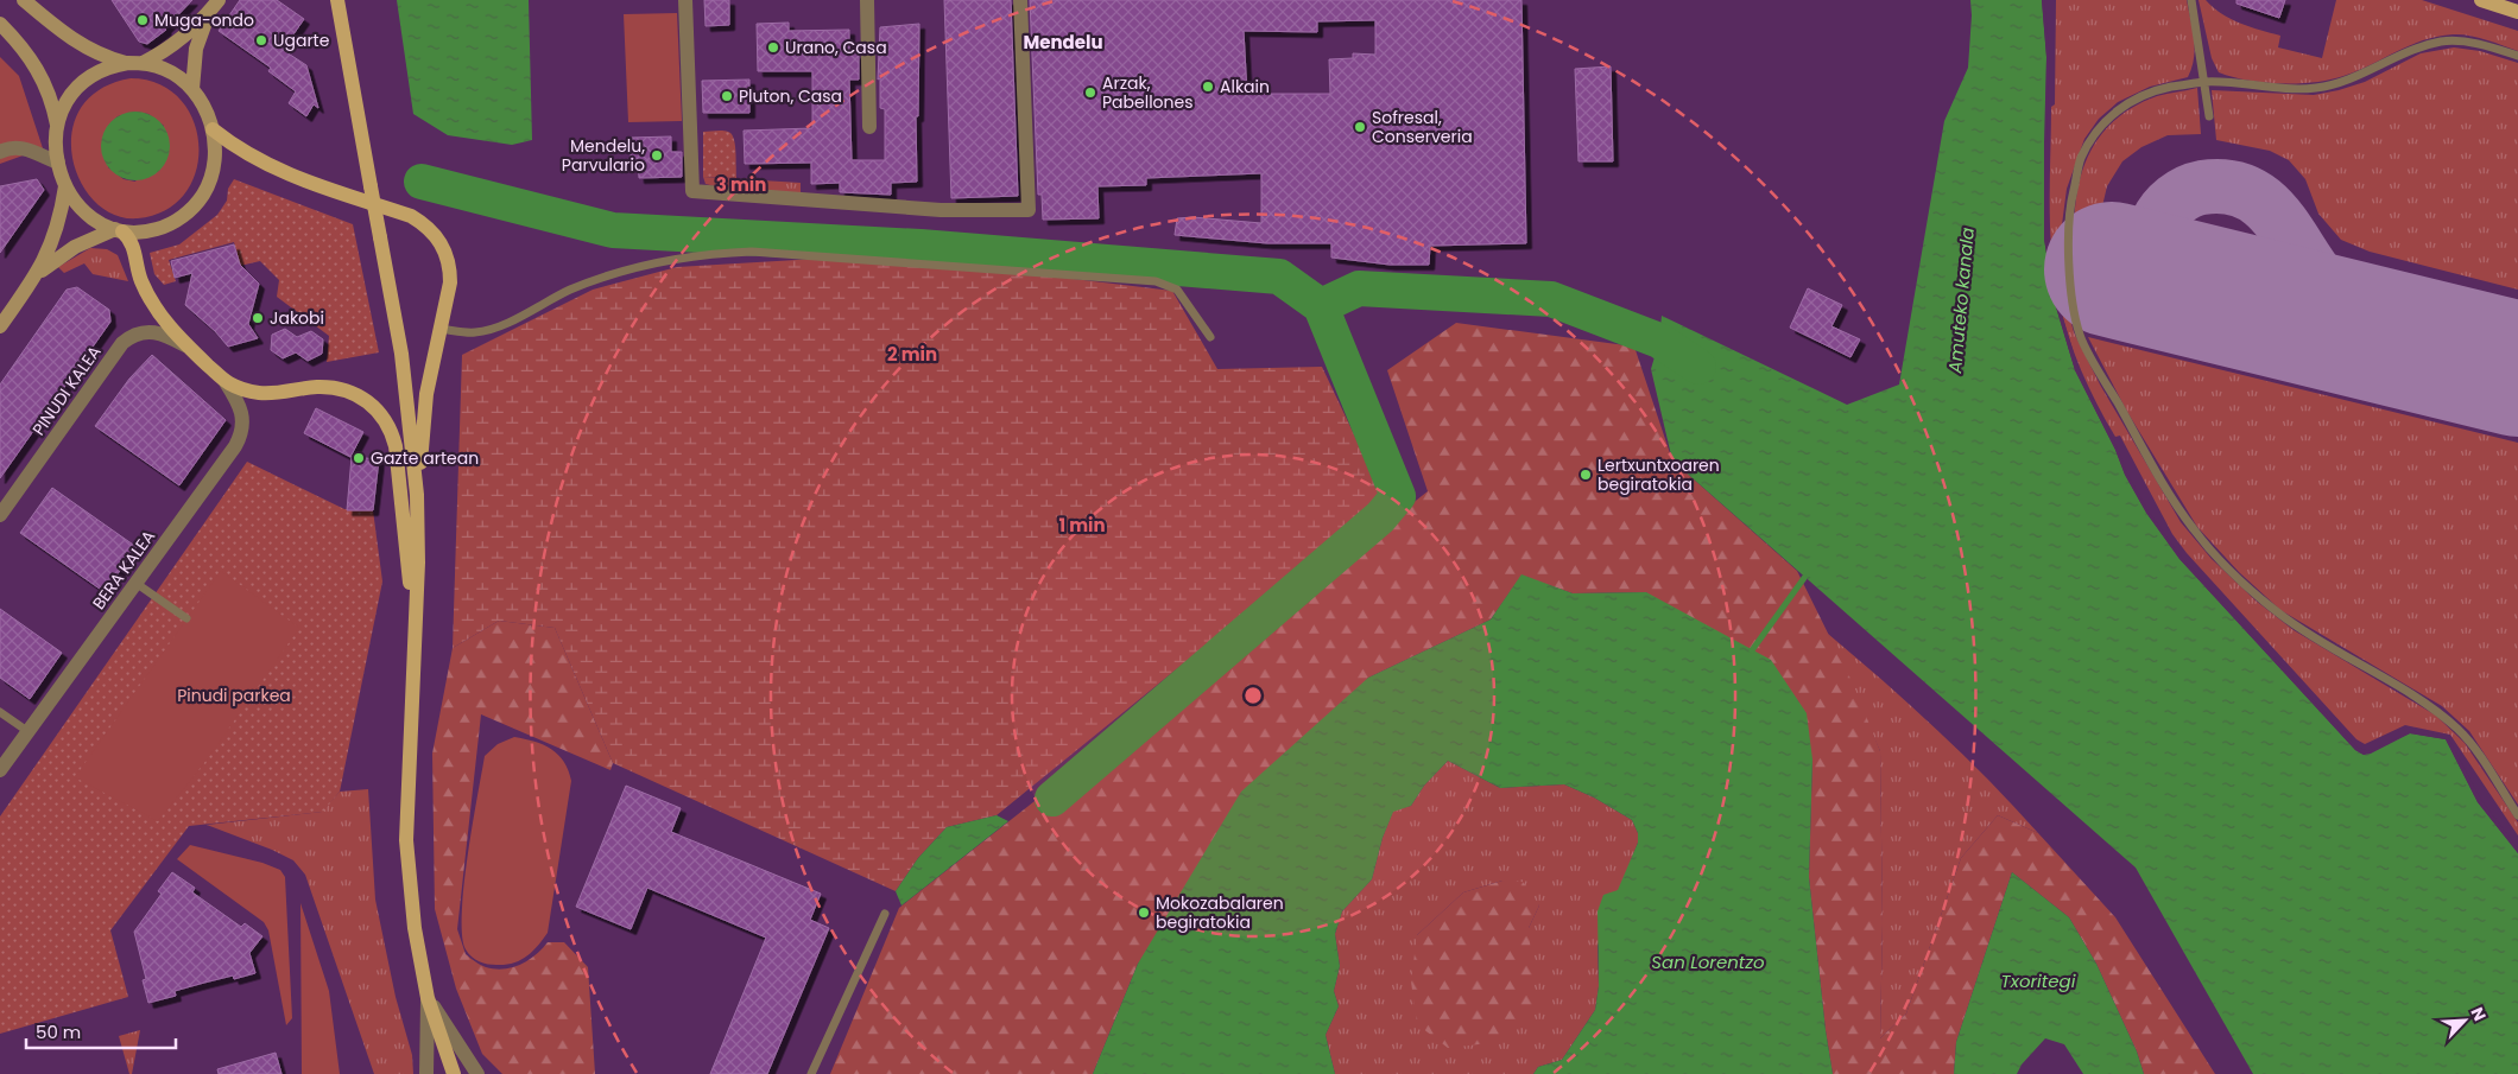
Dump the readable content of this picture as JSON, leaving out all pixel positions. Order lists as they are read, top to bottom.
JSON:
{
  "streets": {
    "street": ["PINUDI KALEA", "BERA KALEA"]
  },
  "districts": ["Mendelu"],
  "water": ["Amuteko kanala", "San Lorentzo", "Txoritegi"],
  "parks": ["Pinudi parkea"],
  "places": [
    "Muga-ondo",
    "Ugarte",
    "Urano, Casa",
    "Alkain",
    "Arzak, Pabellones",
    "Pluton, Casa",
    "Sofresal, Conserveria",
    "Mendelu, Parvulario",
    "Jakobi",
    "Gazte artean",
    "Lertxuntxoaren begiratokia",
    "Mokozabalaren begiratokia"
  ],
  "scale_bar": "50 m",
  "north": "top right",
  "rings": ["3 min", "2 min", "1 min"]
}
